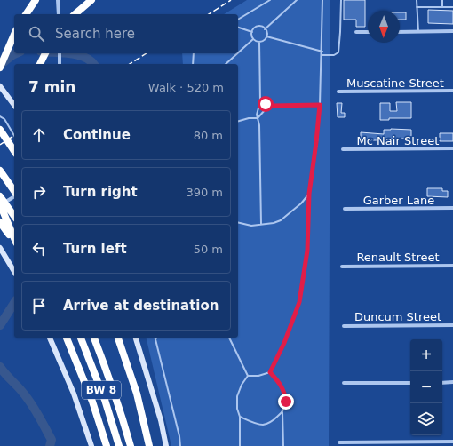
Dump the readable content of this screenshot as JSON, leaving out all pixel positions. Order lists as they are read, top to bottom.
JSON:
{
  "streets": {
    "highway": ["BW 8"],
    "street": [
      "Muscatine Street",
      "Mc Nair Street",
      "Garber Lane",
      "Renault Street",
      "Duncum Street"
    ]
  },
  "north": "bottom",
  "page": {
    "search": "Search here",
    "heading": ["7 min", "Walk · 520 m"],
    "list": [
      ["Continue", "80 m"],
      ["Turn right", "390 m"],
      ["Turn left", "50 m"],
      "Arrive at destination"
    ],
    "map_buttons": ["+", "−"]
  }
}
